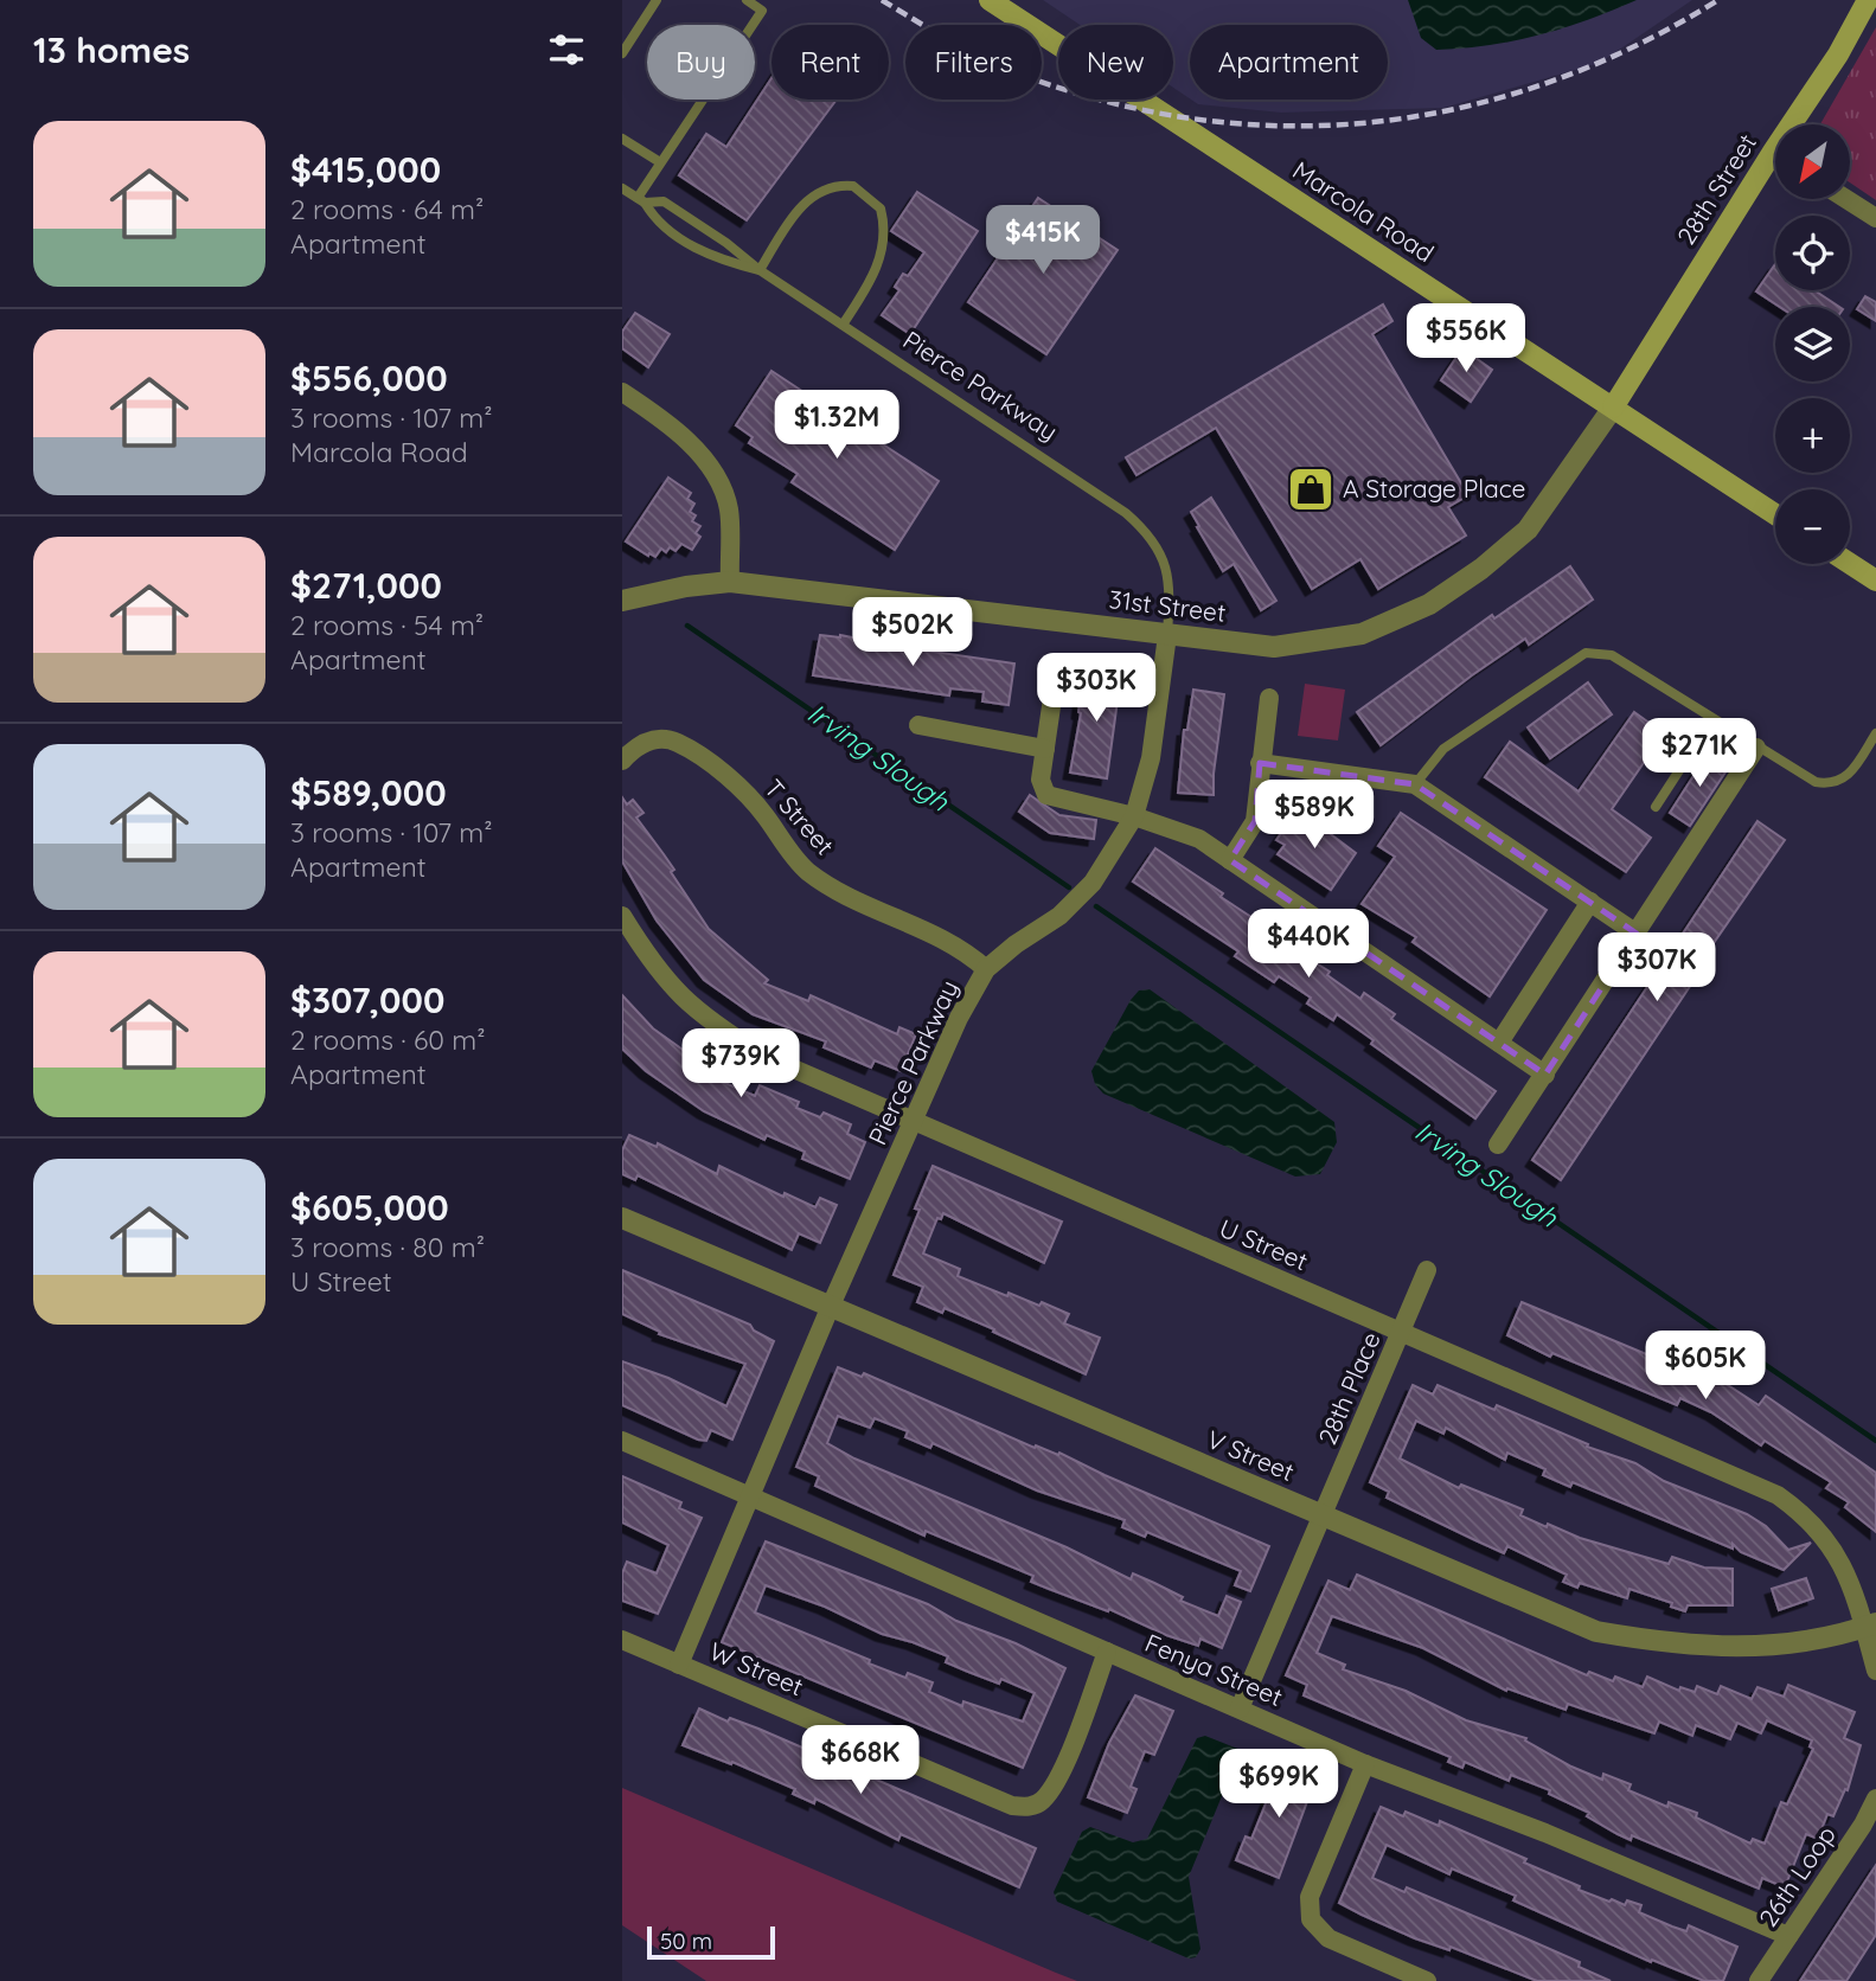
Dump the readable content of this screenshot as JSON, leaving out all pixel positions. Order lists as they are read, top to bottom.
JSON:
{
  "streets": {
    "main road": ["28th Street", "Marcola Road"],
    "street": [
      "Pierce Parkway",
      "31st Street",
      "T Street",
      "U Street",
      "28th Place",
      "V Street",
      "W Street",
      "Fenya Street",
      "26th Loop"
    ]
  },
  "crossings": [
    ["28th Street", "Marcola Road"],
    ["28th Street", "31st Street"],
    ["Marcola Road", "31st Street"],
    ["Pierce Parkway", "31st Street"],
    ["Pierce Parkway", "T Street"],
    ["Pierce Parkway", "U Street"],
    ["Pierce Parkway", "V Street"],
    ["Pierce Parkway", "W Street"],
    ["Pierce Parkway", "Fenya Street"],
    ["U Street", "28th Place"],
    ["U Street", "V Street"],
    ["28th Place", "V Street"],
    ["28th Place", "Fenya Street"],
    ["W Street", "Fenya Street"],
    ["Fenya Street", "26th Loop"]
  ],
  "water": ["Irving Slough"],
  "places": {
    "shop": ["A Storage Place"]
  },
  "scale_bar": "50 m",
  "north": "bottom left",
  "page": {
    "heading": "13 homes",
    "chip": [
      "Buy",
      "Rent",
      "Filters",
      "New",
      "Apartment"
    ],
    "list": [
      {
        "name": "$415,000",
        "note": "2 rooms · 64 m² · Apartment"
      },
      {
        "name": "$556,000",
        "note": "3 rooms · 107 m² · Marcola Road"
      },
      {
        "name": "$271,000",
        "note": "2 rooms · 54 m² · Apartment"
      },
      {
        "name": "$589,000",
        "note": "3 rooms · 107 m² · Apartment"
      },
      {
        "name": "$307,000",
        "note": "2 rooms · 60 m² · Apartment"
      },
      {
        "name": "$605,000",
        "note": "3 rooms · 80 m² · U Street"
      }
    ],
    "map_buttons": ["+", "−"],
    "price": [
      "$415K",
      "$556K",
      "$1.32M",
      "$502K",
      "$303K",
      "$271K",
      "$589K",
      "$440K",
      "$307K",
      "$739K",
      "$605K",
      "$668K",
      "$699K"
    ],
    "scale": "50 m"
  }
}
